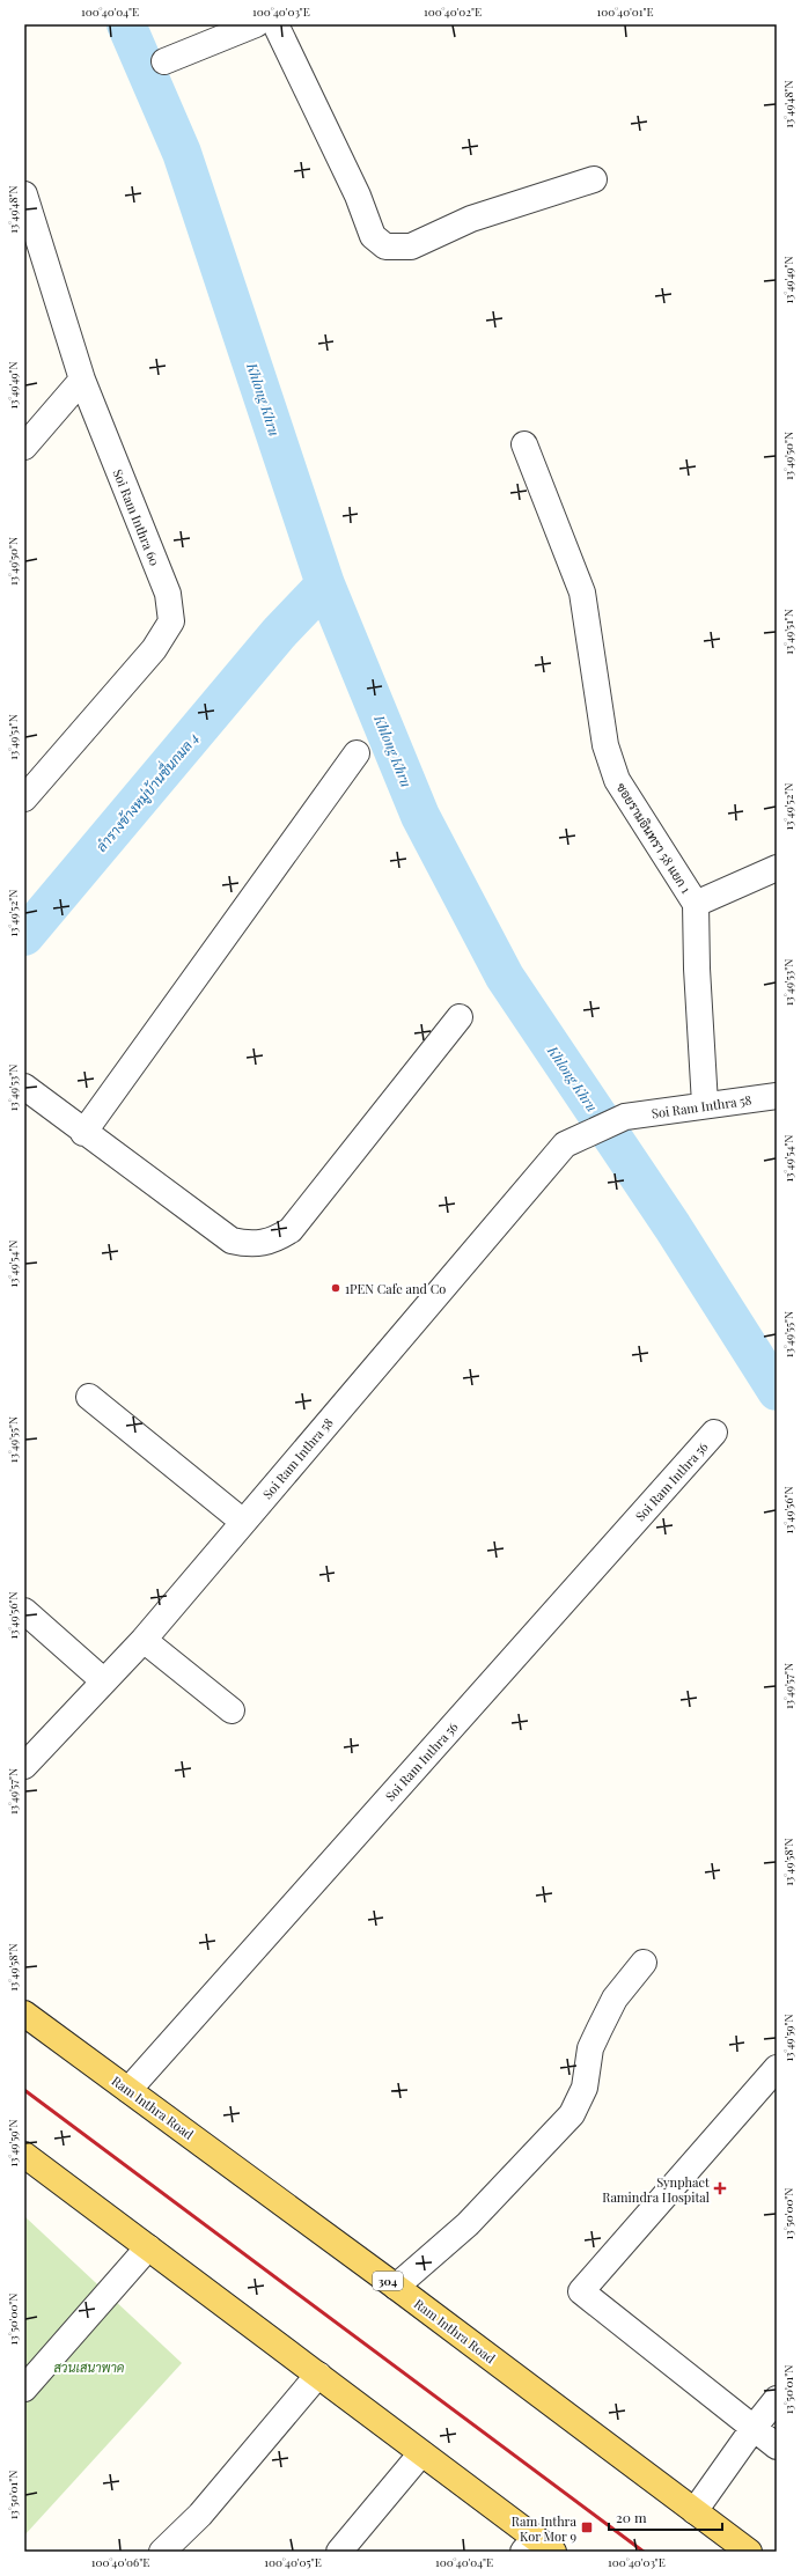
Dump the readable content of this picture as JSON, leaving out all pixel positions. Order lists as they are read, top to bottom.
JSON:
{
  "streets": {
    "main road": ["Ram Inthra Road", "304"],
    "street": [
      "Soi Ram Inthra 60",
      "ซอยรามอินทรา 58 แยก 1",
      "Soi Ram Inthra 58",
      "Soi Ram Inthra 56"
    ]
  },
  "crossings": [
    ["ซอยรามอินทรา 58 แยก 1", "Soi Ram Inthra 58"],
    ["Soi Ram Inthra 56", "Ram Inthra Road"]
  ],
  "water": ["Khlong Khru", "ลำรางข้างหมู่บ้านชื่นกมล 4"],
  "parks": ["สวนเสนาพาค"],
  "places": {
    "other": ["1PEN Cafe and Co"],
    "health": ["Synphaet Ramindra Hospital"],
    "transit": ["Ram Inthra Kor Mor 9"]
  },
  "scale_bar": "20 m",
  "coordinates": [
    "100°40'04\"E",
    "100°40'03\"E",
    "100°40'02\"E",
    "100°40'01\"E",
    "13°49'48\"N",
    "13°49'49\"N",
    "13°49'50\"N",
    "13°49'51\"N",
    "13°49'52\"N",
    "13°49'53\"N",
    "13°49'54\"N",
    "13°49'55\"N",
    "13°49'56\"N",
    "13°49'57\"N",
    "13°49'58\"N",
    "13°49'59\"N",
    "13°50'00\"N",
    "13°50'01\"N",
    "100°40'06\"E",
    "100°40'05\"E"
  ]
}
